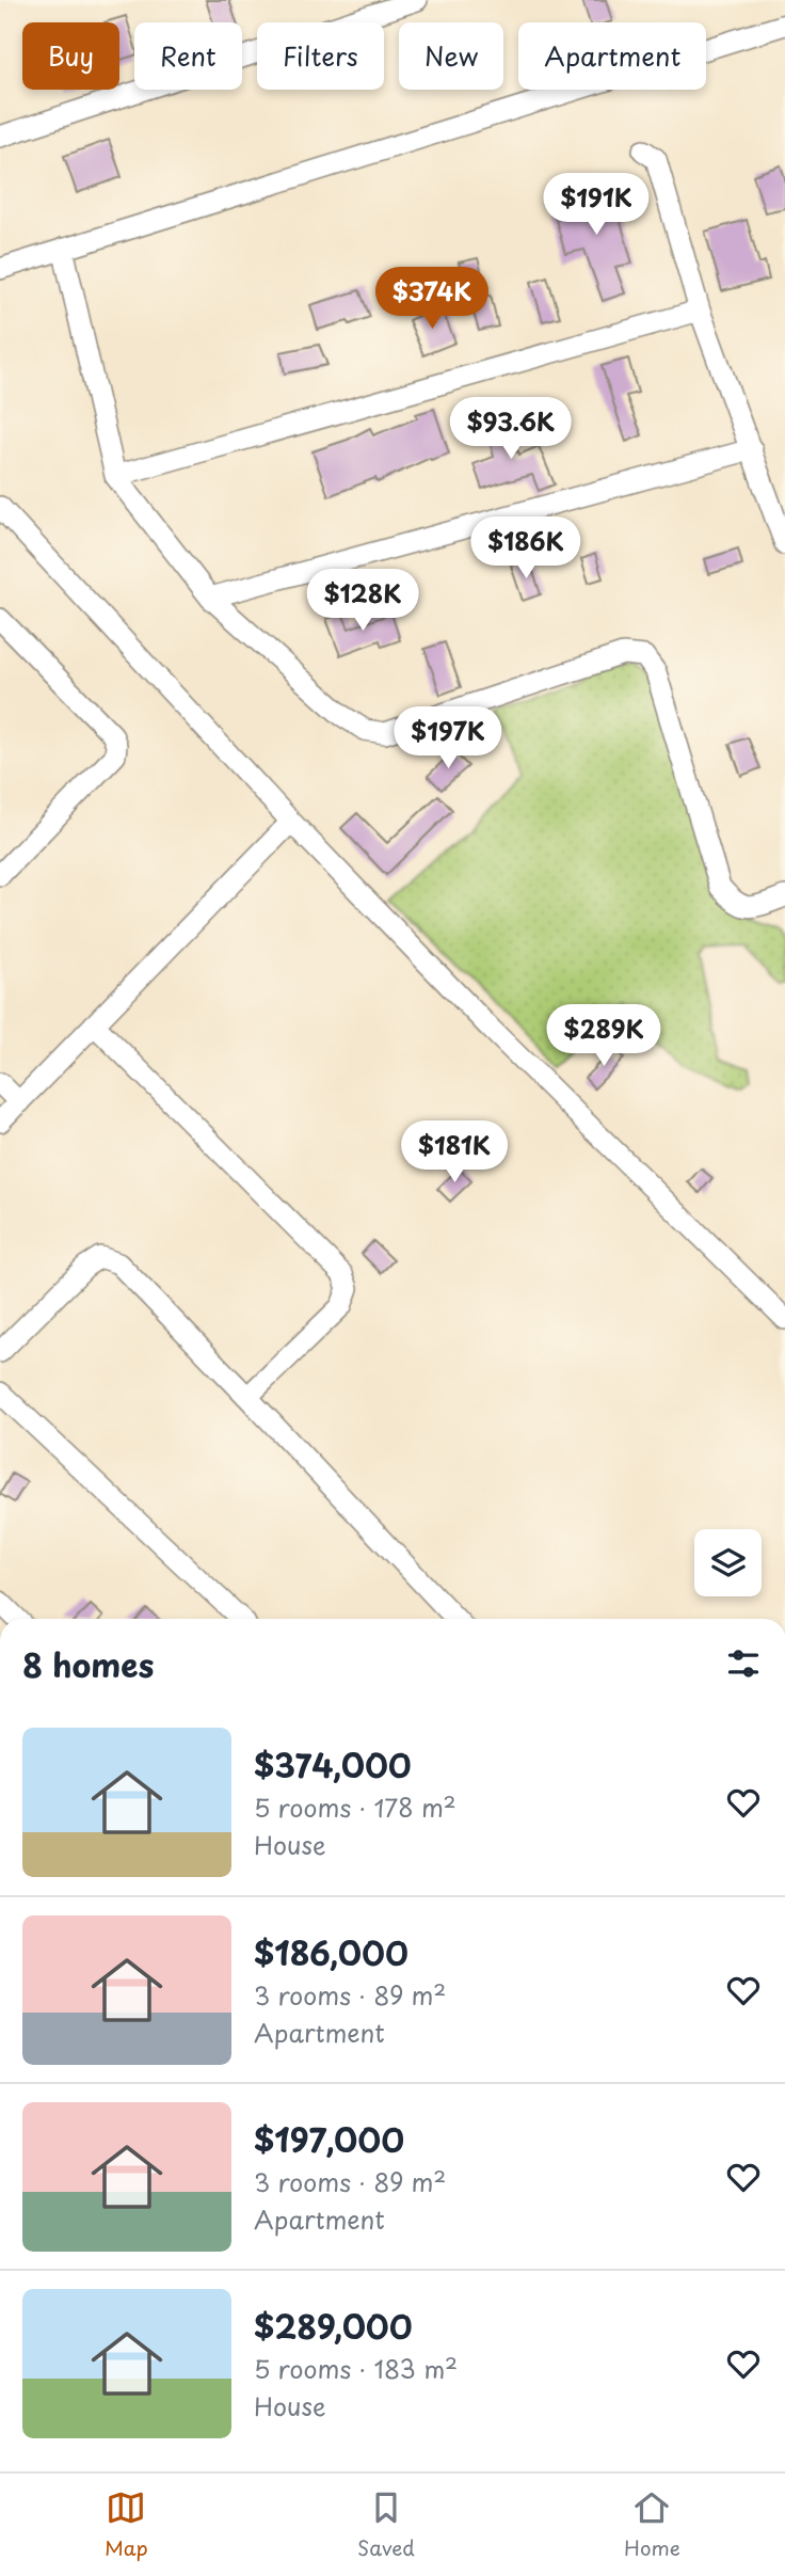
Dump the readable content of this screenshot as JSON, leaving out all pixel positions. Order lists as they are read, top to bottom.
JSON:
{
  "page": {
    "chip": [
      "Buy",
      "Rent",
      "Filters",
      "New",
      "Apartment"
    ],
    "price": [
      "$191K",
      "$374K",
      "$93.6K",
      "$186K",
      "$128K",
      "$197K",
      "$289K",
      "$181K"
    ],
    "heading": "8 homes",
    "list": [
      {
        "name": "$374,000",
        "note": "5 rooms · 178 m² · House"
      },
      {
        "name": "$186,000",
        "note": "3 rooms · 89 m² · Apartment"
      },
      {
        "name": "$197,000",
        "note": "3 rooms · 89 m² · Apartment"
      },
      {
        "name": "$289,000",
        "note": "5 rooms · 183 m² · House"
      }
    ],
    "tabs": ["Map", "Saved", "Home"]
  }
}
